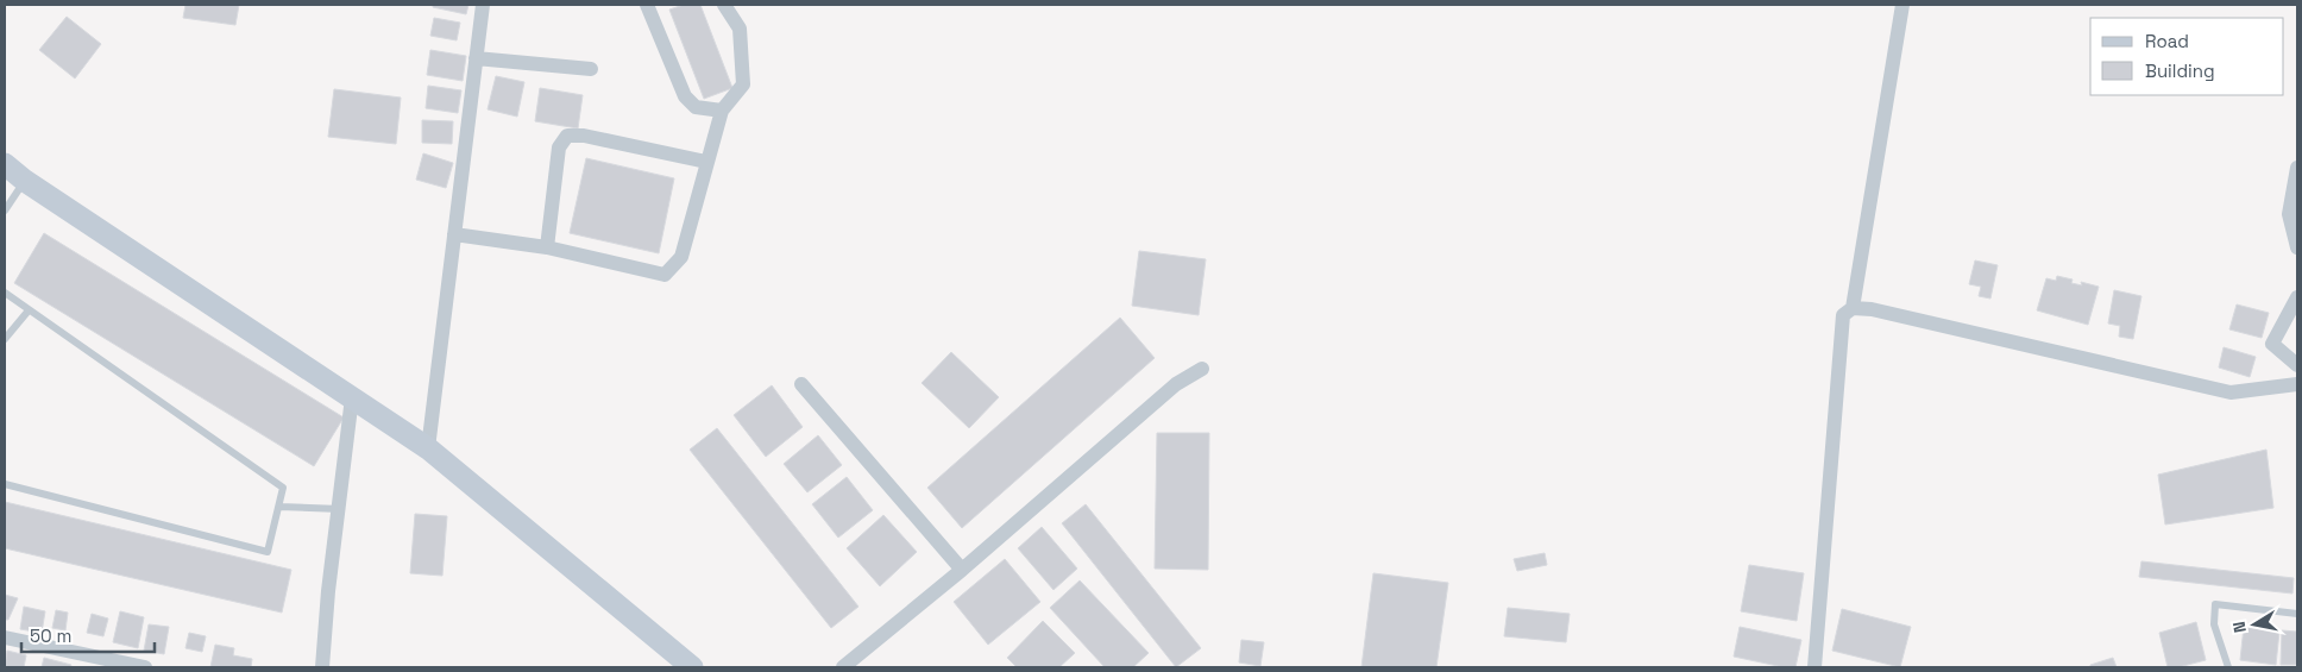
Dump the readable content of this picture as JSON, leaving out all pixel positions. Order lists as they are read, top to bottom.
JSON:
{
  "legend": ["Road", "Building"],
  "scale_bar": "50 m",
  "north": "left"
}
